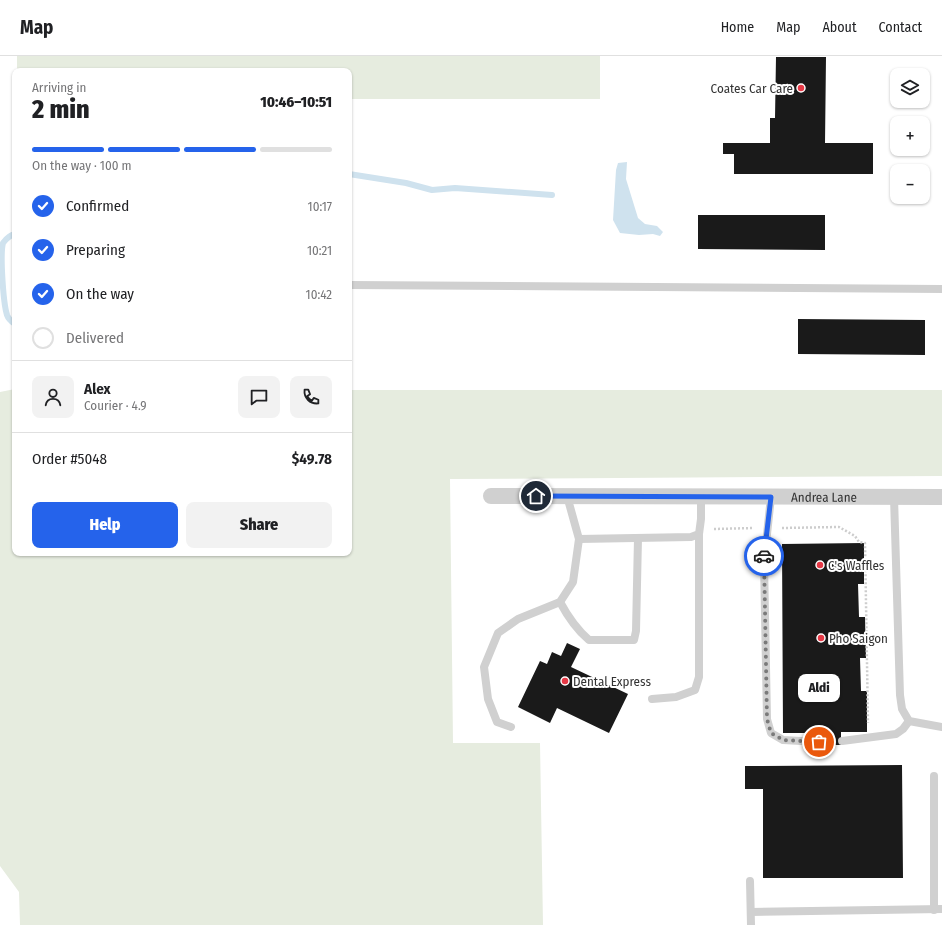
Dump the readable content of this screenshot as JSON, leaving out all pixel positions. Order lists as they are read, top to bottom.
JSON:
{
  "streets": {
    "street": ["Andrea Lane"]
  },
  "places": [
    "Coates Car Care",
    "C's Waffles",
    "Pho Saigon",
    "Dental Express",
    "Aldi"
  ],
  "page": {
    "header": "Map",
    "nav": [
      "Home",
      "Map",
      "About",
      "Contact"
    ],
    "map_buttons": ["+", "−"],
    "heading": ["2 min", "Arriving in", "10:46–10:51"],
    "panel": [
      "Alex",
      "Courier · 4.9",
      "Order #5048",
      "$49.78"
    ],
    "bar": "On the way · 100 m",
    "list": [
      ["Confirmed", "10:17"],
      ["Preparing", "10:21"],
      ["On the way", "10:42"],
      "Delivered"
    ],
    "buttons": ["Help", "Share"],
    "bubble": "Aldi"
  }
}
